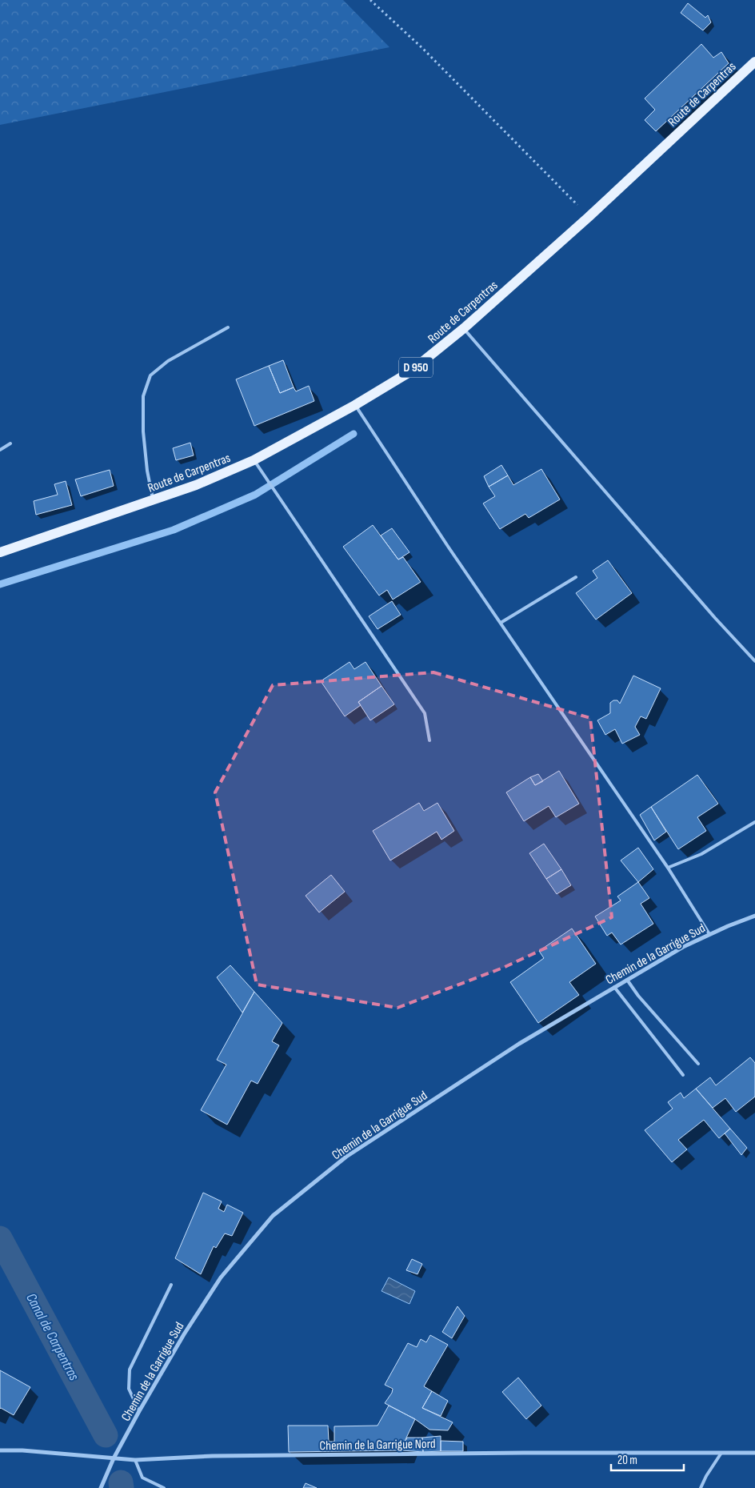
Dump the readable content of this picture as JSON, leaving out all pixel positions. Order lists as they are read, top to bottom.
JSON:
{
  "streets": {
    "main road": ["Route de Carpentras", "D 950"],
    "street": ["Chemin de la Garrigue Sud", "Chemin de la Garrigue Nord"]
  },
  "crossings": [
    ["Chemin de la Garrigue Sud", "Chemin de la Garrigue Nord"]
  ],
  "water": ["Canal de Carpentras"],
  "scale_bar": "20 m"
}
